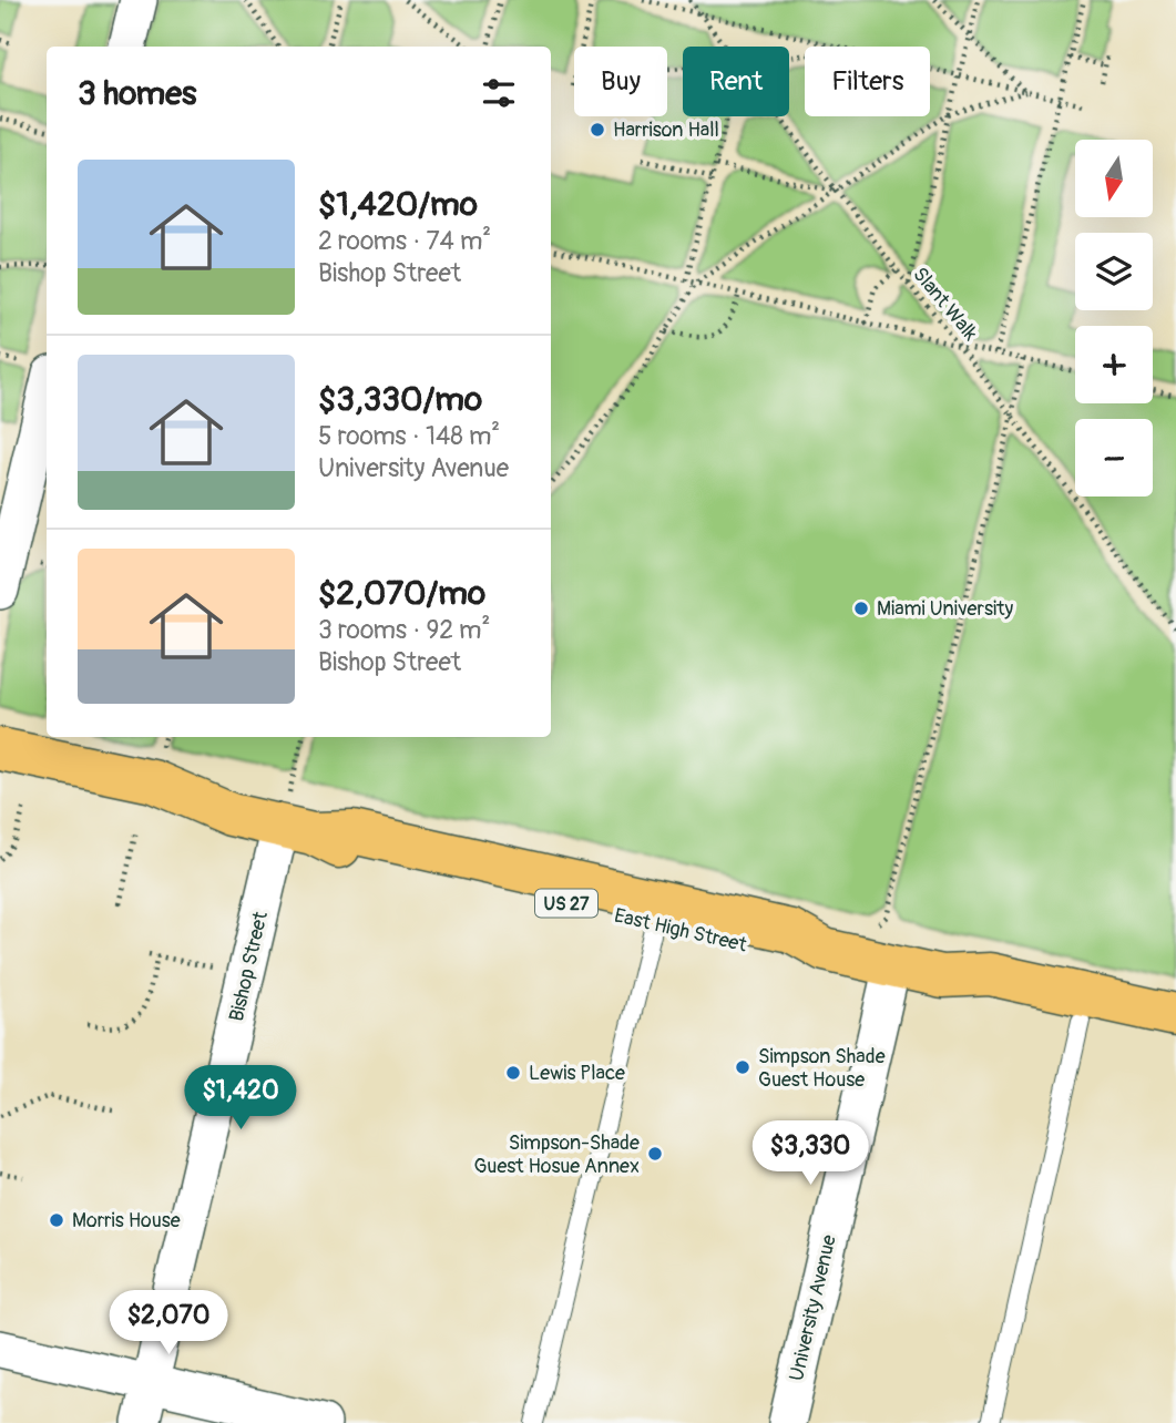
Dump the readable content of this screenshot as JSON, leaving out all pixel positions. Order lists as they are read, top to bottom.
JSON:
{
  "streets": {
    "highway": ["US 27", "East High Street"],
    "street": ["Bishop Street", "University Avenue"],
    "path": ["Slant Walk"]
  },
  "crossings": [
    ["East High Street", "Bishop Street"],
    ["East High Street", "University Avenue"]
  ],
  "places": [
    "Harrison Hall",
    "Miami University",
    "Simpson Shade Guest House",
    "Lewis Place",
    "Simpson-Shade Guest Hosue Annex",
    "Morris House"
  ],
  "north": "bottom",
  "page": {
    "chip": ["Buy", "Rent", "Filters"],
    "heading": "3 homes",
    "map_buttons": ["+", "−"],
    "list": [
      {
        "name": "$1,420/mo",
        "note": "2 rooms · 74 m² · Bishop Street"
      },
      {
        "name": "$3,330/mo",
        "note": "5 rooms · 148 m² · University Avenue"
      },
      {
        "name": "$2,070/mo",
        "note": "3 rooms · 92 m² · Bishop Street"
      }
    ],
    "price": ["$1,420", "$3,330", "$2,070"]
  }
}
